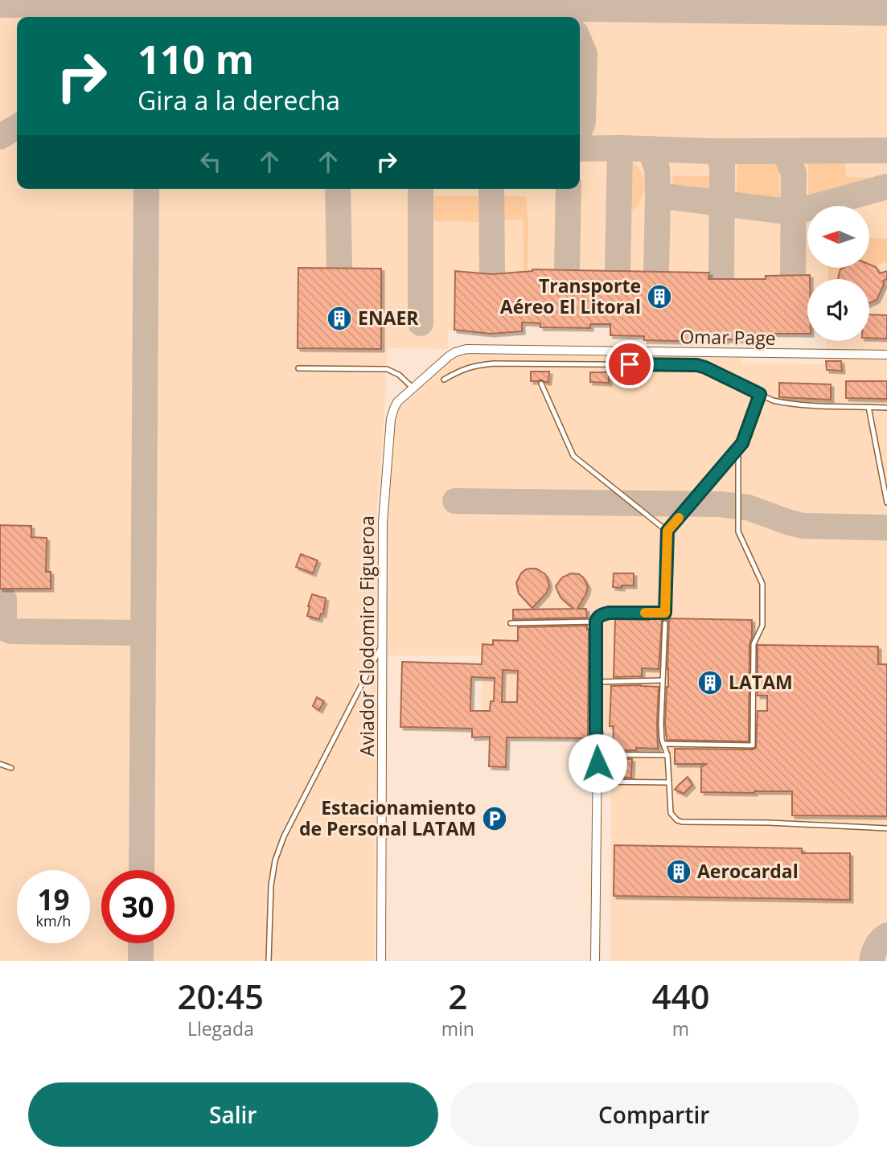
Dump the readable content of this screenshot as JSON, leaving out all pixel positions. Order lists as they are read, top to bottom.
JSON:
{
  "streets": {
    "street": ["Omar Page", "Aviador Clodomiro Figueroa"]
  },
  "crossings": [
    ["Omar Page", "Aviador Clodomiro Figueroa"]
  ],
  "places": {
    "building": [
      "Transporte Aéreo El Litoral",
      "ENAER",
      "LATAM",
      "Aerocardal"
    ],
    "parking": ["Estacionamiento de Personal LATAM"]
  },
  "north": "left",
  "page": {
    "turn": ["110 m", "Gira a la derecha"],
    "speed": "19 km/h",
    "limit": "30",
    "eta": [
      "20:45",
      "Llegada",
      "2",
      "min",
      "440",
      "m"
    ],
    "buttons": ["Salir", "Compartir"]
  }
}
